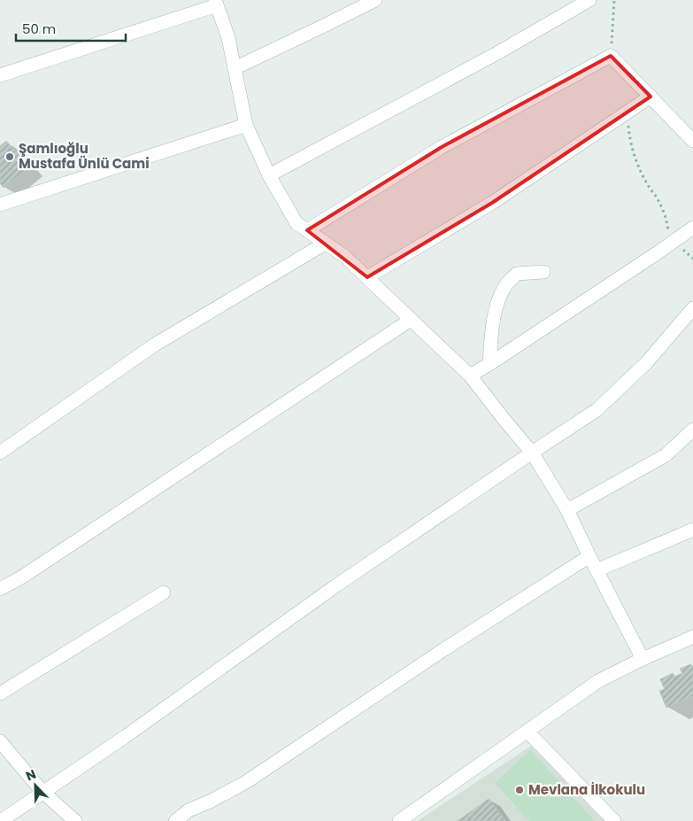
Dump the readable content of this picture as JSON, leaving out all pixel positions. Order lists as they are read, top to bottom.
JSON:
{
  "places": ["Şamlıoğlu Mustafa Ünlü Cami", "Mevlana İlkokulu"],
  "scale_bar": "50 m",
  "north": "top left"
}
